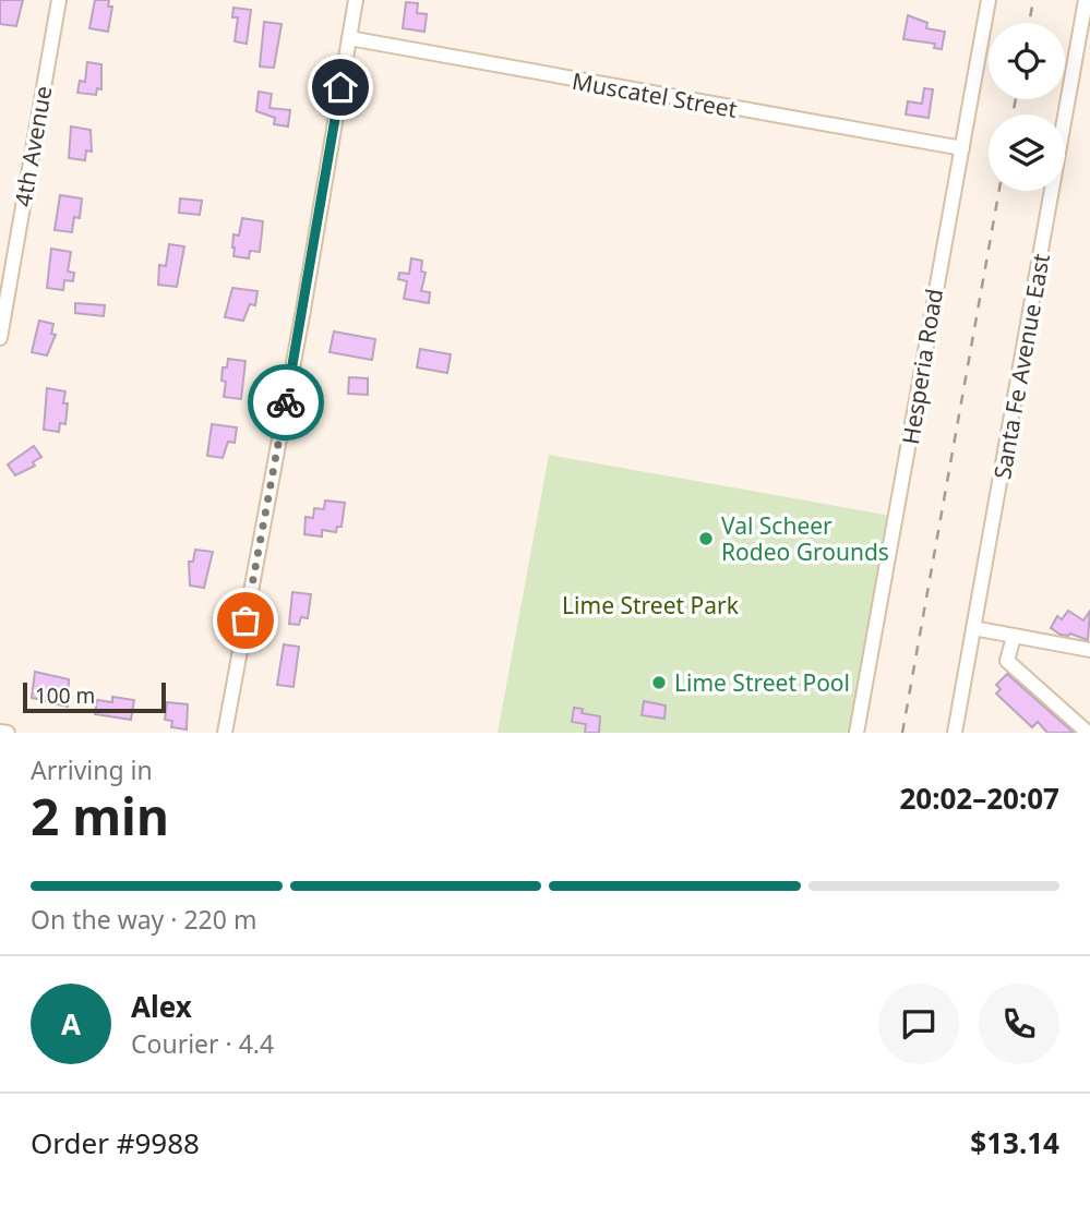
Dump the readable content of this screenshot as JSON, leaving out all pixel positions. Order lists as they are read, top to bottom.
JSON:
{
  "streets": {
    "street": [
      "Muscatel Street",
      "4th Avenue",
      "Hesperia Road",
      "Santa Fe Avenue East"
    ]
  },
  "crossings": [
    ["Muscatel Street", "Hesperia Road"]
  ],
  "parks": ["Lime Street Park"],
  "places": ["Val Scheer Rodeo Grounds", "Lime Street Pool"],
  "scale_bar": "100 m",
  "page": {
    "scale": "100 m",
    "heading": ["2 min", "Arriving in", "20:02–20:07"],
    "panel": [
      "Alex",
      "Courier · 4.4",
      "Order #9988",
      "$13.14"
    ],
    "bar": "On the way · 220 m",
    "round": "A"
  }
}
